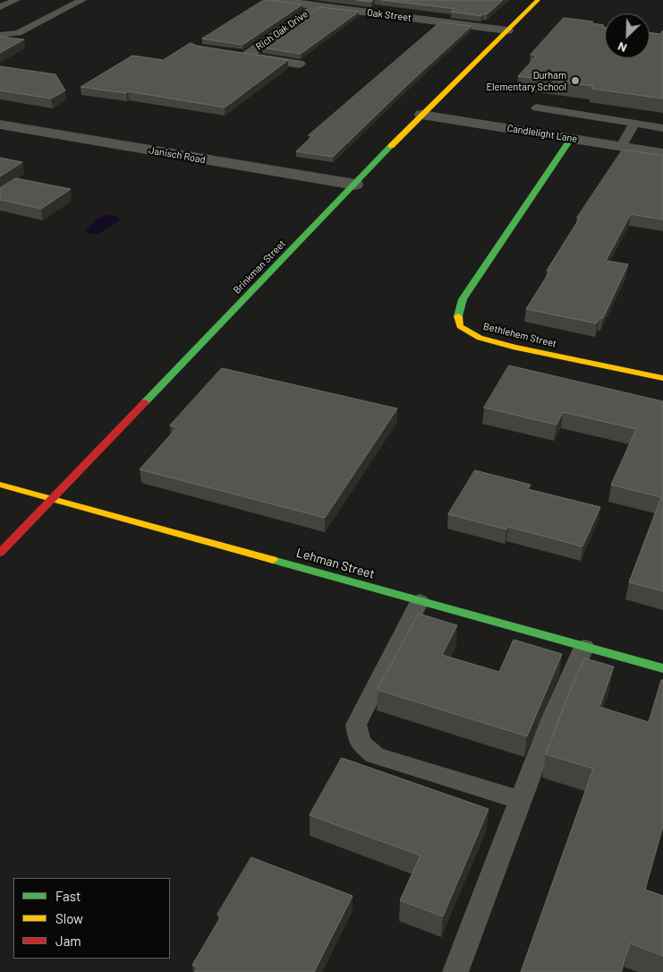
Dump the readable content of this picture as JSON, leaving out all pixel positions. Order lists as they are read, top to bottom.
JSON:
{
  "streets": {
    "street": [
      "Oak Street",
      "Rich Oak Drive",
      "Candlelight Lane",
      "Janisch Road",
      "Brinkman Street",
      "Bethlehem Street",
      "Lehman Street"
    ]
  },
  "crossings": [
    ["Oak Street", "Rich Oak Drive"],
    ["Oak Street", "Brinkman Street"],
    ["Candlelight Lane", "Brinkman Street"],
    ["Candlelight Lane", "Bethlehem Street"],
    ["Janisch Road", "Brinkman Street"],
    ["Brinkman Street", "Lehman Street"]
  ],
  "places": ["Durham Elementary School"],
  "legend": ["Fast", "Slow", "Jam"],
  "north": "bottom left"
}
